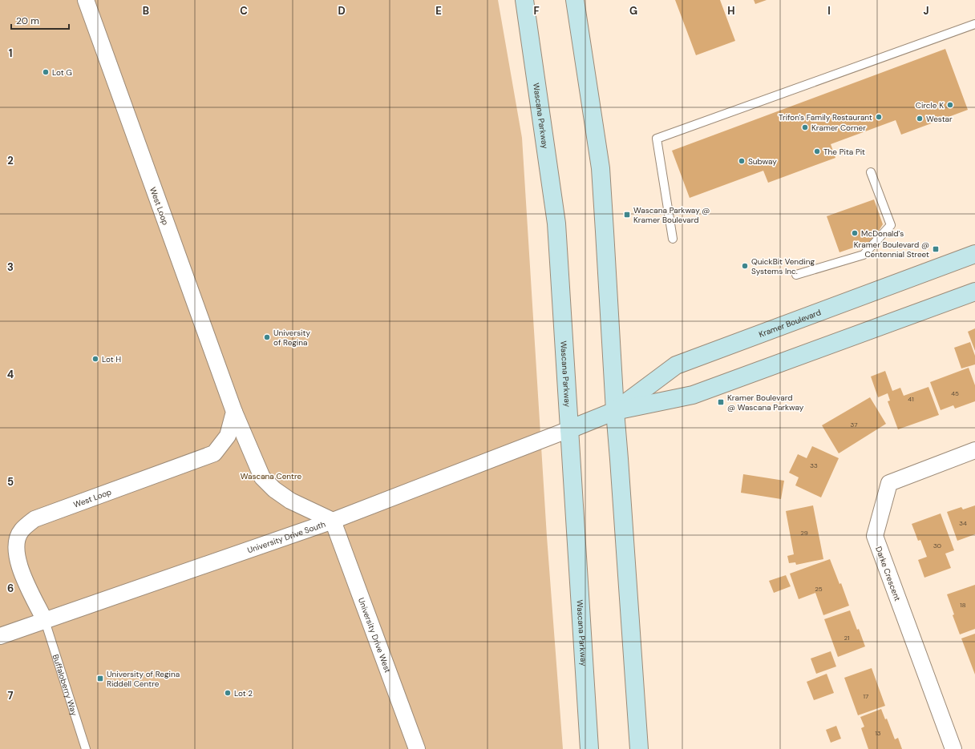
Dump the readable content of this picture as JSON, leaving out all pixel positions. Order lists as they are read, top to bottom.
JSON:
{
  "streets": {
    "main road": ["Wascana Parkway", "Kramer Boulevard"],
    "street": [
      "West Loop",
      "University Drive South",
      "Darke Crescent",
      "University Drive West"
    ],
    "lane": ["Buffaloberry Way"]
  },
  "crossings": [
    ["Wascana Parkway", "Kramer Boulevard"],
    ["Wascana Parkway", "University Drive South"],
    ["West Loop", "University Drive South"],
    ["West Loop", "University Drive West"],
    ["West Loop", "Buffaloberry Way"],
    ["Kramer Boulevard", "University Drive South"],
    ["University Drive South", "University Drive West"],
    ["University Drive South", "Buffaloberry Way"]
  ],
  "parks": ["Wascana Centre"],
  "places": {
    "other": [
      "Lot G",
      "Circle K",
      "Trifon's Family Restaurant",
      "Westar",
      "Kramer Corner",
      "The Pita Pit",
      "Subway",
      "McDonald's",
      "QuickBit Vending Systems Inc.",
      "University of Regina",
      "Lot H",
      "Lot 2"
    ],
    "transit": [
      "Wascana Parkway @ Kramer Boulevard",
      "Kramer Boulevard @ Centennial Street",
      "Kramer Boulevard @ Wascana Parkway",
      "University of Regina Riddell Centre"
    ]
  },
  "house_numbers": [
    "45",
    "41",
    "37",
    "33",
    "34",
    "29",
    "30",
    "25",
    "18",
    "21",
    "17",
    "13"
  ],
  "scale_bar": "20 m",
  "grid": {
    "columns": [
      "B",
      "C",
      "D",
      "E",
      "F",
      "G",
      "H",
      "I",
      "J"
    ],
    "rows": [
      "1",
      "2",
      "3",
      "4",
      "5",
      "6",
      "7"
    ]
  }
}
